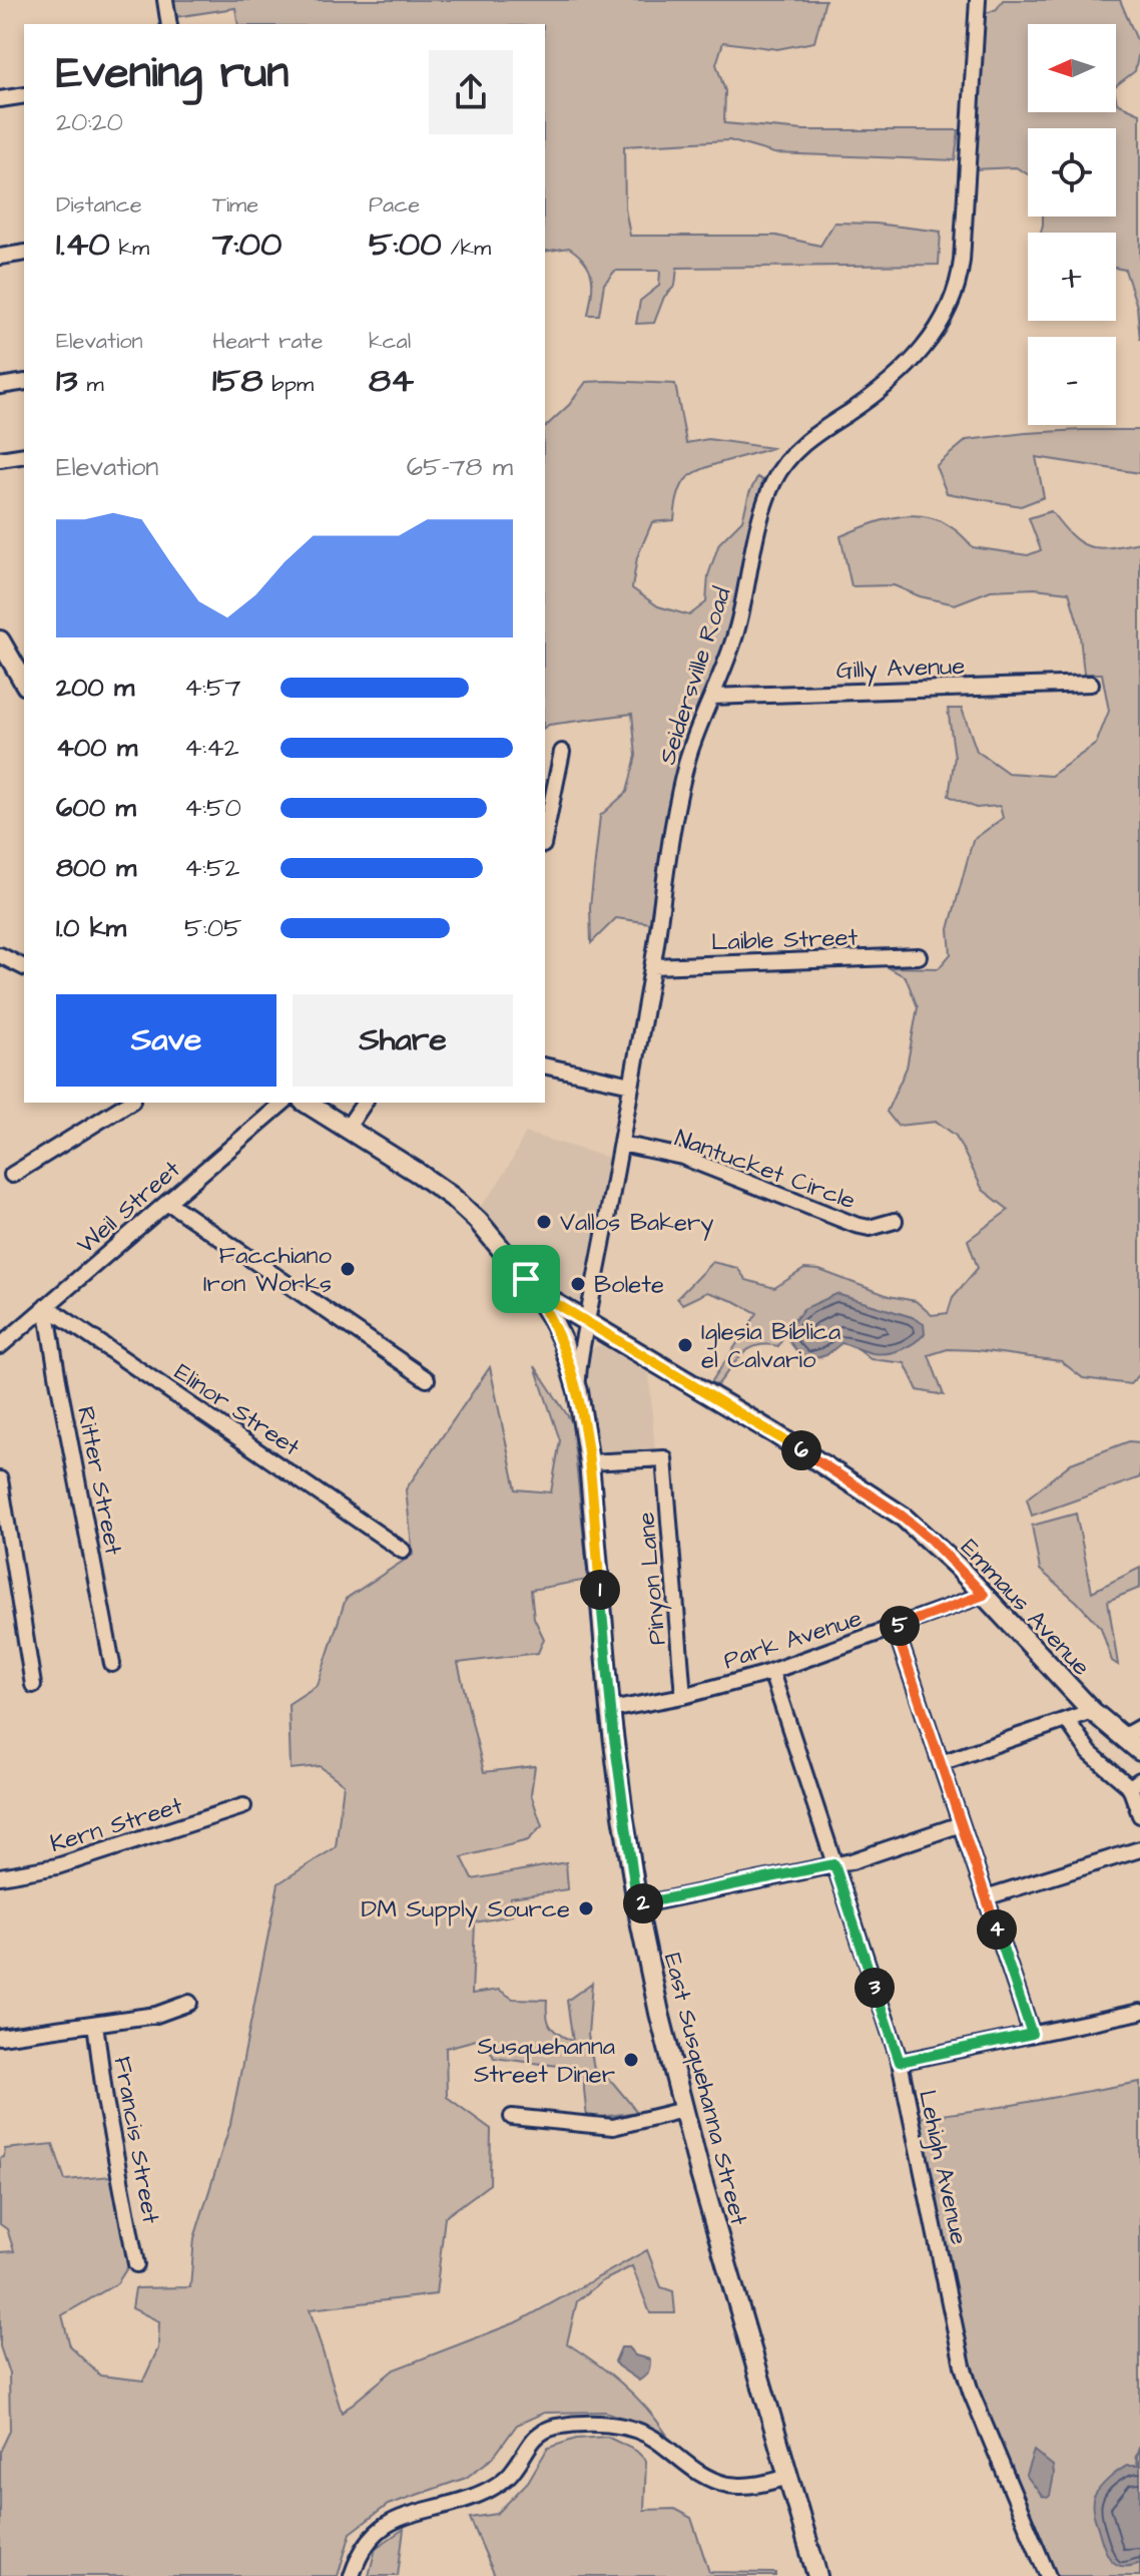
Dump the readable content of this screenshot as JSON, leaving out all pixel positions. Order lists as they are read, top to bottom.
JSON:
{
  "streets": {
    "main road": ["Emmaus Avenue", "East Susquehanna Street"],
    "street": [
      "Gilly Avenue",
      "Seidersville Road",
      "Laible Street",
      "Nantucket Circle",
      "Weil Street",
      "Elinor Street",
      "Ritter Street",
      "Pinyon Lane",
      "Park Avenue",
      "Kern Street",
      "Francis Street",
      "Lehigh Avenue"
    ]
  },
  "crossings": [
    ["Gilly Avenue", "Seidersville Road"],
    ["Seidersville Road", "Laible Street"],
    ["Seidersville Road", "Nantucket Circle"],
    ["Seidersville Road", "Emmaus Avenue"],
    ["Seidersville Road", "East Susquehanna Street"],
    ["Weil Street", "Elinor Street"],
    ["Weil Street", "Ritter Street"],
    ["Elinor Street", "Ritter Street"],
    ["Pinyon Lane", "Park Avenue"],
    ["Pinyon Lane", "East Susquehanna Street"],
    ["Emmaus Avenue", "Park Avenue"],
    ["Emmaus Avenue", "East Susquehanna Street"],
    ["Park Avenue", "East Susquehanna Street"],
    ["Park Avenue", "Lehigh Avenue"]
  ],
  "places": [
    "Vallos Bakery",
    "Facchiano Iron Works",
    "Bolete",
    "Iglesia Bíblica el Calvario",
    "DM Supply Source",
    "Susquehanna Street Diner"
  ],
  "north": "left",
  "page": {
    "map_buttons": ["+", "−"],
    "heading": ["Evening run", "20:20"],
    "stats": [
      ["Distance", "1.40 km"],
      ["Time", "7:00"],
      ["Pace", "5:00 /km"],
      ["Elevation", "13 m"],
      ["Heart rate", "158 bpm"],
      ["kcal", "84"]
    ],
    "chart": ["Elevation", "65–78 m"],
    "list": [
      {
        "name": "200 m",
        "note": "4:57"
      },
      {
        "name": "400 m",
        "note": "4:42"
      },
      {
        "name": "600 m",
        "note": "4:50"
      },
      {
        "name": "800 m",
        "note": "4:52"
      },
      {
        "name": "1.0 km",
        "note": "5:05"
      }
    ],
    "buttons": ["Save", "Share"],
    "pins": [
      "6",
      "1",
      "5",
      "2",
      "4",
      "3"
    ]
  }
}
